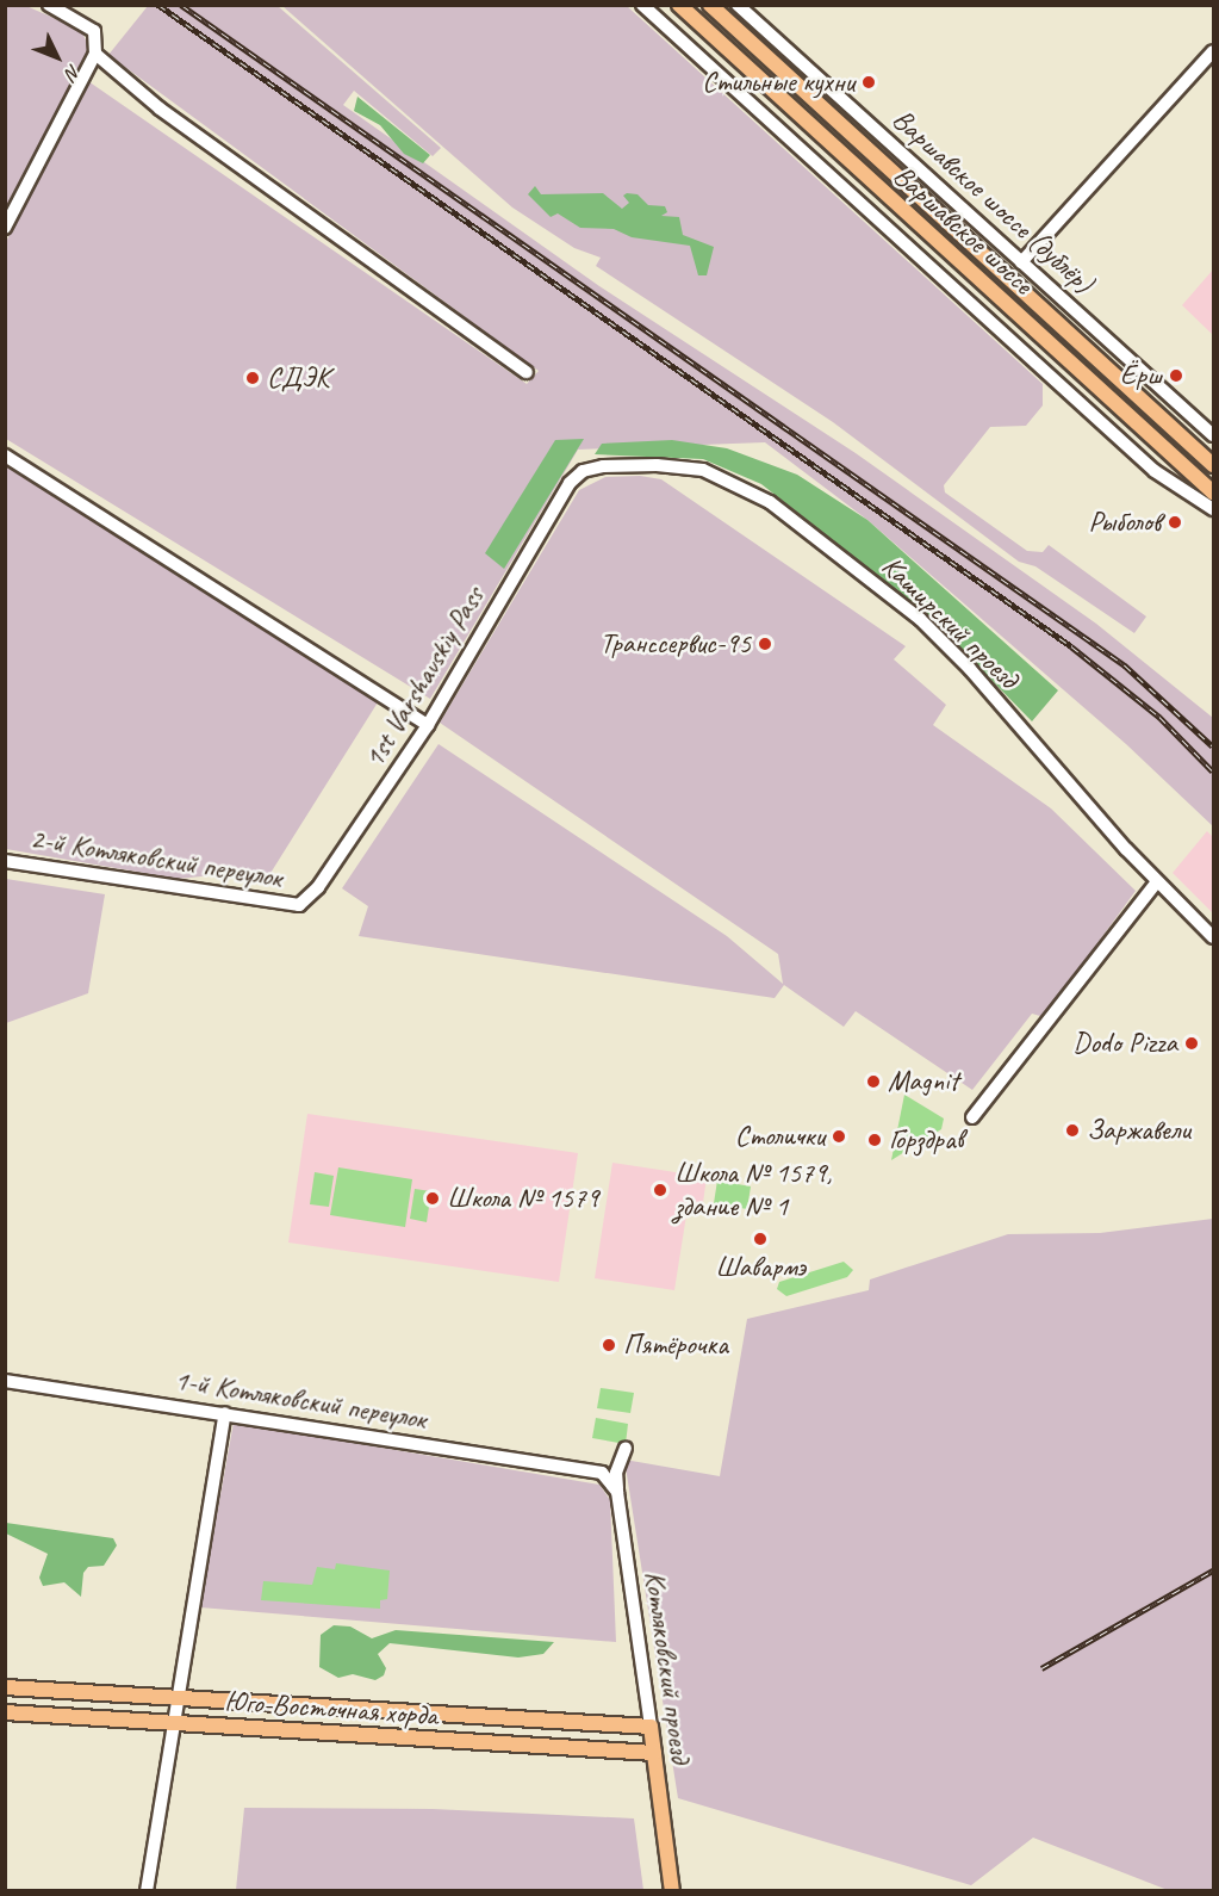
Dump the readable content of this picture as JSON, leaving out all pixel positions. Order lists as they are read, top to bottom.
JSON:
{
  "streets": {
    "main road": ["Варшавское шоссе", "Котляковский проезд", "Юго-Восточная хорда"],
    "street": [
      "Варшавское шоссе (дублёр)",
      "Каширский проезд",
      "1st Varshavskiy Pass",
      "2-й Котляковский переулок",
      "1-й Котляковский переулок"
    ]
  },
  "crossings": [
    ["Каширский проезд", "1st Varshavskiy Pass"],
    ["1st Varshavskiy Pass", "2-й Котляковский переулок"],
    ["Котляковский проезд", "Юго-Восточная хорда"]
  ],
  "places": [
    "Стильные кухни",
    "Ёрш",
    "СДЭК",
    "Рыболов",
    "Транссервис-95",
    "Dodo Pizza",
    "Magnit",
    "Заржавели",
    "Столички",
    "Горздрав",
    "Школа № 1579, здание № 1",
    "Школа № 1579",
    "Шавармэ",
    "Пятёрочка"
  ],
  "north": "bottom right"
}
